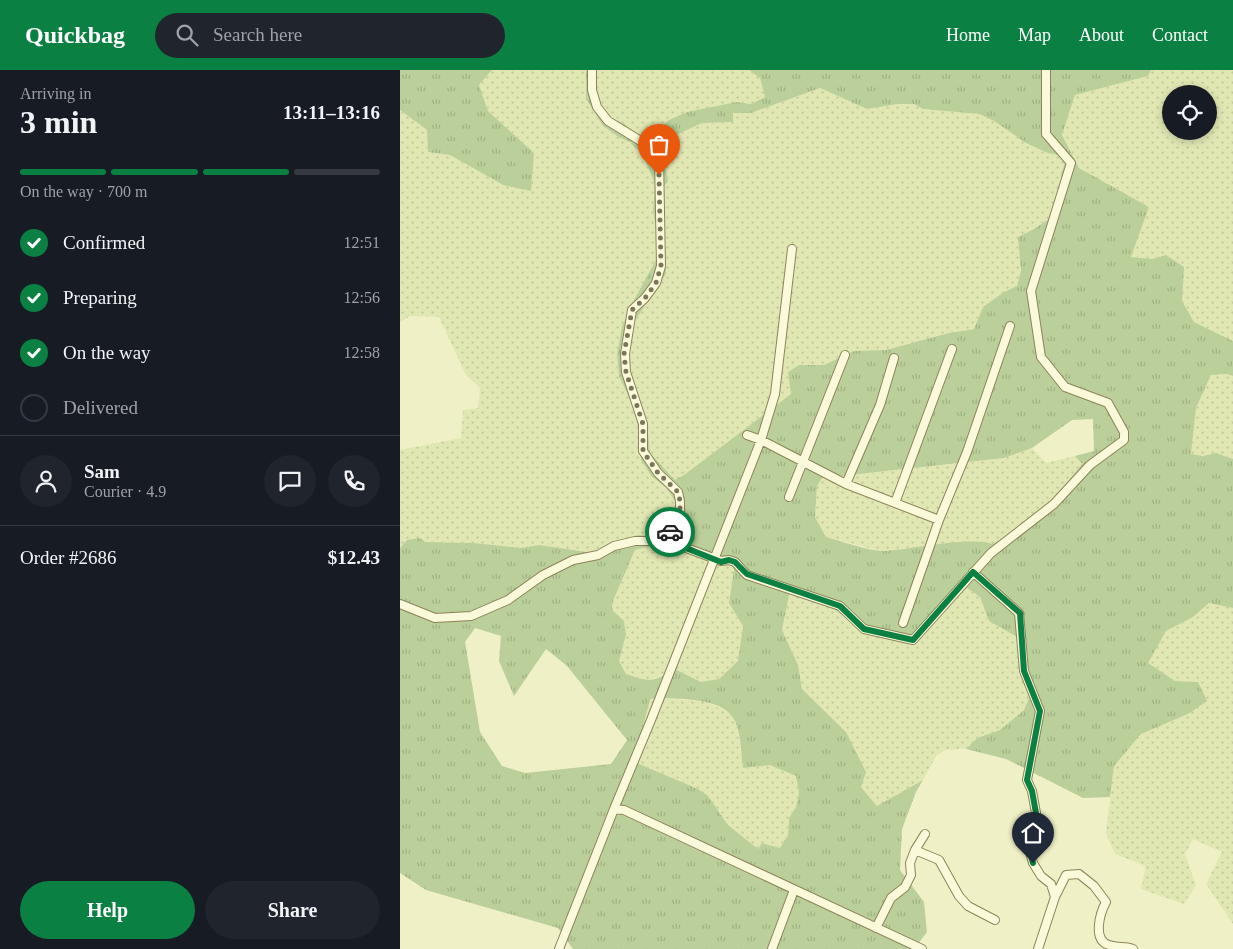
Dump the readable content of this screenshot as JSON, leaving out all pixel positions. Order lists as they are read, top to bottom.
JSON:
{
  "page": {
    "header": "Quickbag",
    "search": "Search here",
    "nav": [
      "Home",
      "Map",
      "About",
      "Contact"
    ],
    "heading": ["3 min", "Arriving in", "13:11–13:16"],
    "panel": [
      "Sam",
      "Courier · 4.9",
      "Order #2686",
      "$12.43"
    ],
    "bar": "On the way · 700 m",
    "list": [
      ["Confirmed", "12:51"],
      ["Preparing", "12:56"],
      ["On the way", "12:58"],
      "Delivered"
    ],
    "buttons": ["Help", "Share"]
  }
}
